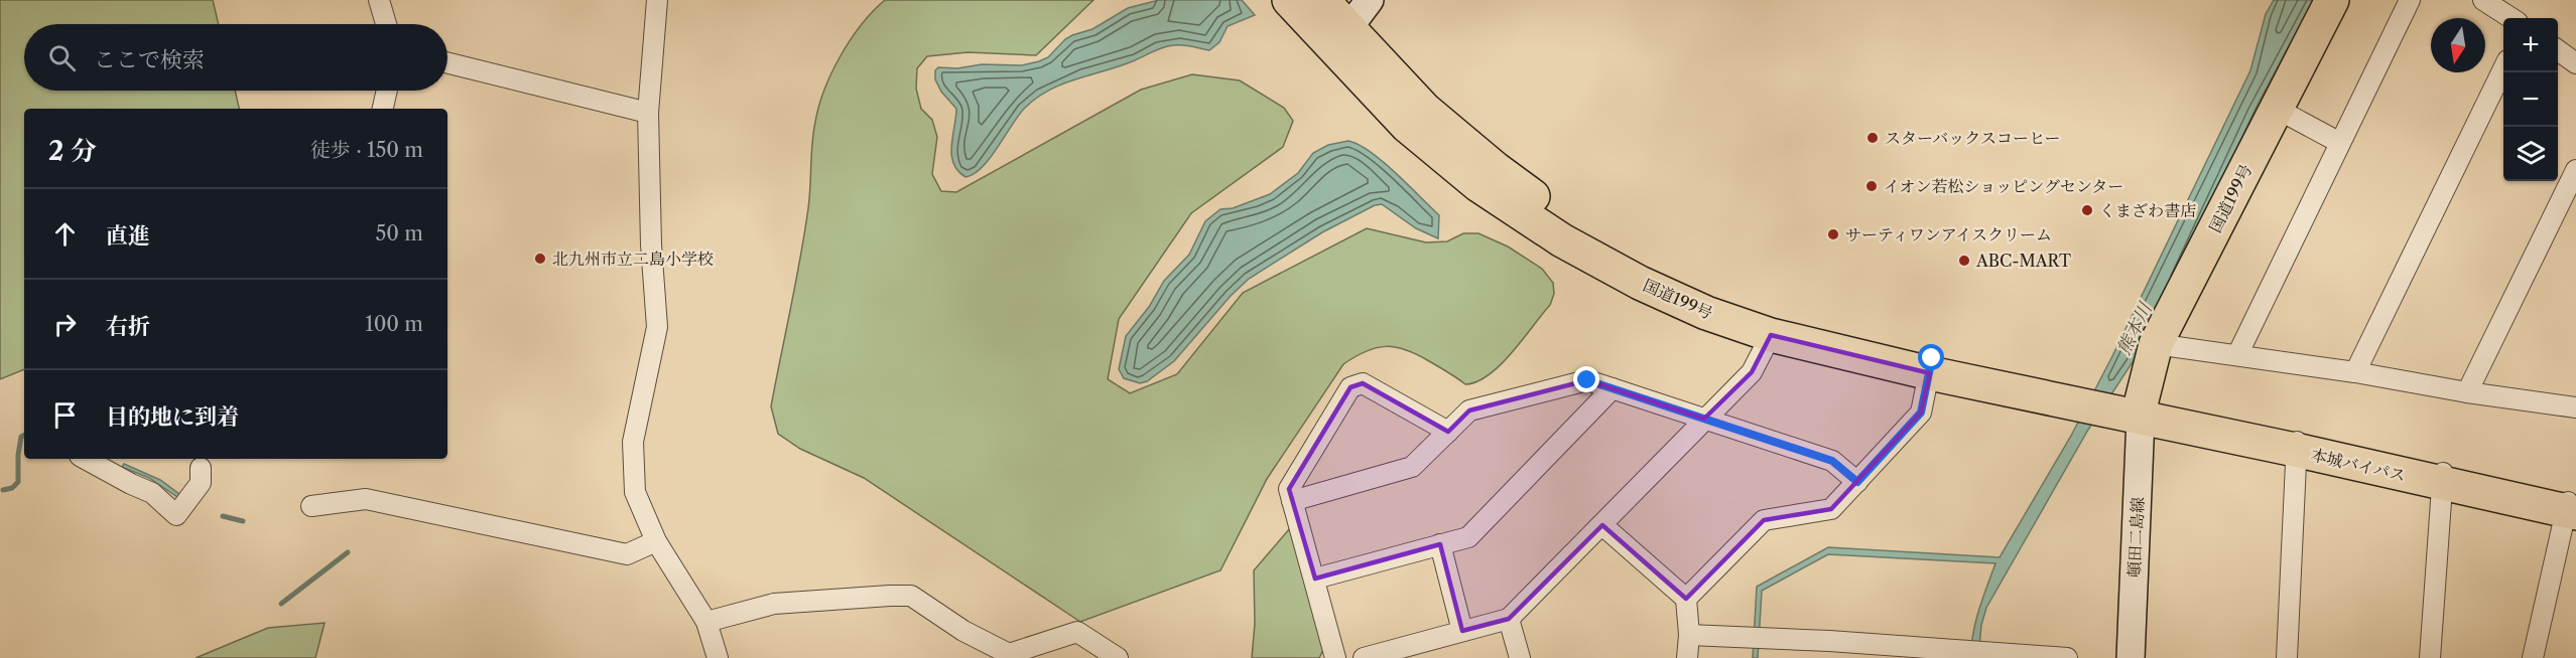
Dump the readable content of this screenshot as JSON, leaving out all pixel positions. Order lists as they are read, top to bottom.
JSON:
{
  "streets": {
    "highway": ["国道199号", "本城バイパス"],
    "main road": ["頓田二島線"]
  },
  "crossings": [
    ["国道199号", "本城バイパス"],
    ["国道199号", "頓田二島線"],
    ["本城バイパス", "頓田二島線"]
  ],
  "water": ["熊本川"],
  "places": [
    "スターバックスコーヒー",
    "イオン若松ショッピングセンター",
    "くまざわ書店",
    "サーティワンアイスクリーム",
    "北九州市立二島小学校",
    "ABC-MART"
  ],
  "north": "bottom",
  "page": {
    "map_buttons": ["+", "−"],
    "search": "ここで検索",
    "heading": ["2 分", "徒歩 · 150 m"],
    "list": [
      ["直進", "50 m"],
      ["右折", "100 m"],
      "目的地に到着"
    ]
  }
}
